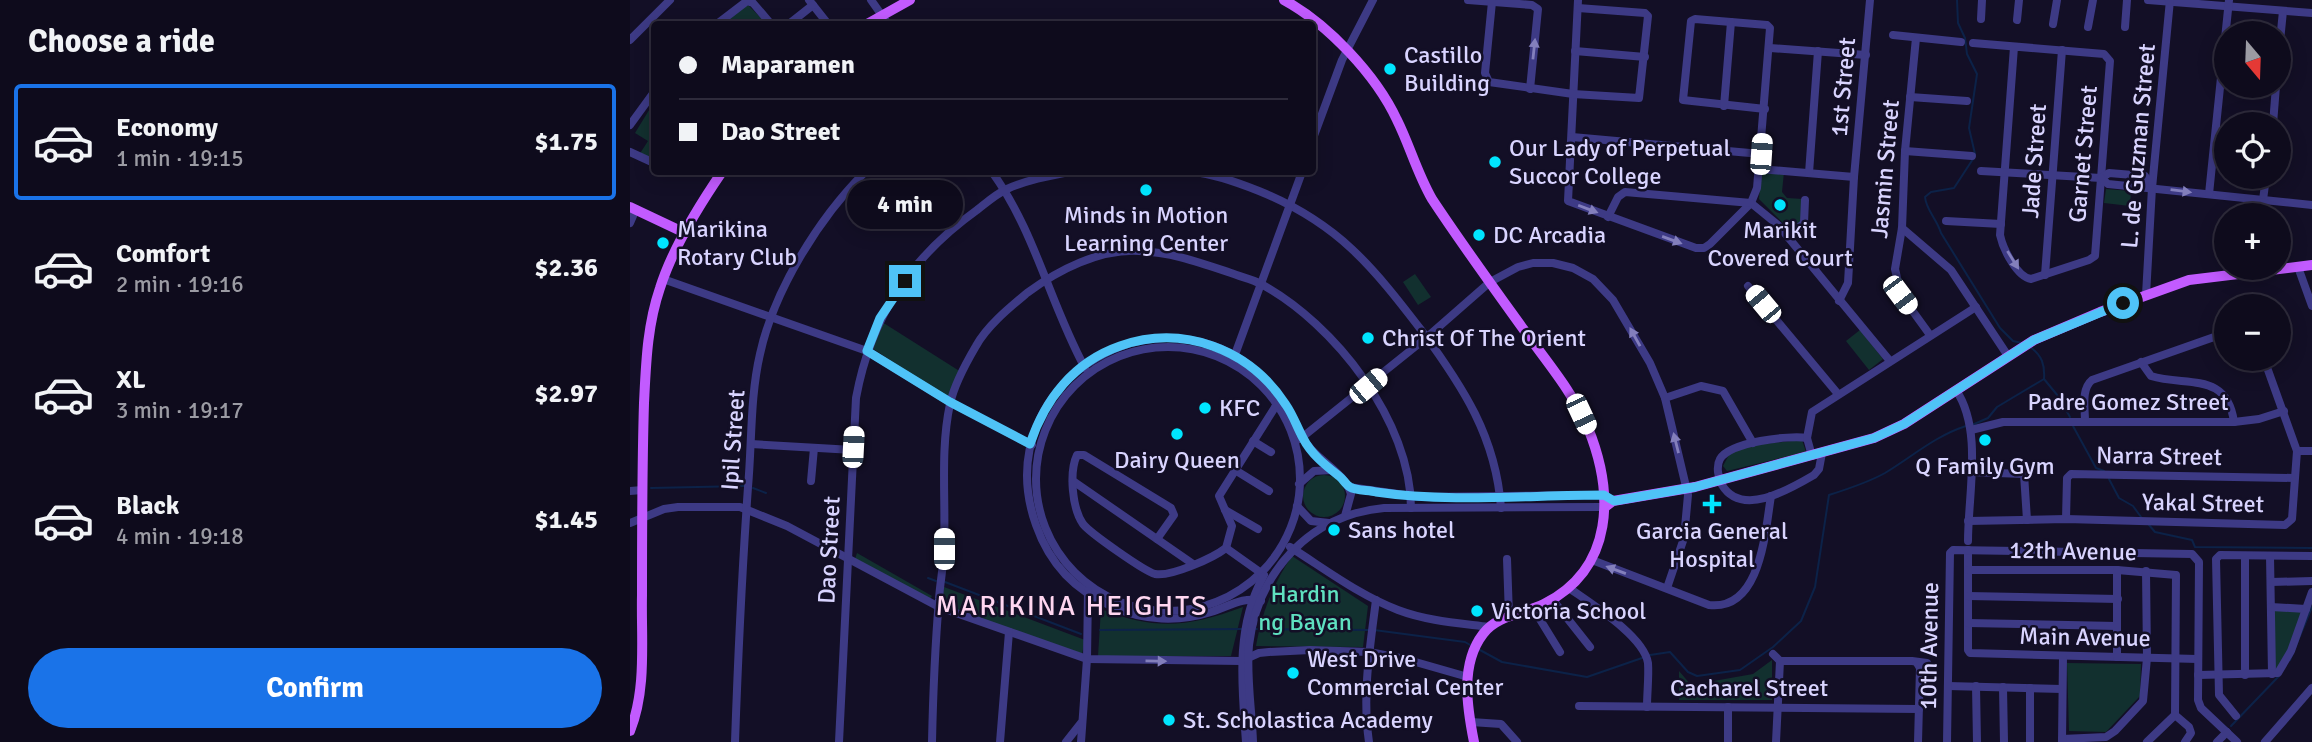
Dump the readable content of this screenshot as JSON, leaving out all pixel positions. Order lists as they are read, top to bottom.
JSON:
{
  "streets": {
    "street": [
      "1st Street",
      "L. de Guzman Street",
      "Garnet Street",
      "Jade Street",
      "Jasmin Street",
      "Padre Gomez Street",
      "Ipil Street",
      "Narra Street",
      "Yakal Street",
      "Dao Street",
      "12th Avenue",
      "Main Avenue",
      "10th Avenue",
      "Cacharel Street"
    ]
  },
  "crossings": [
    ["Garnet Street", "Jade Street"],
    ["Narra Street", "Yakal Street"],
    ["12th Avenue", "Main Avenue"]
  ],
  "districts": ["MARIKINA HEIGHTS"],
  "parks": ["Hardin ng Bayan"],
  "places": {
    "other": [
      "Castillo Building",
      "Our Lady of Perpetual Succor College",
      "Minds in Motion Learning Center",
      "Marikit Covered Court",
      "DC Arcadia",
      "Marikina Rotary Club",
      "Christ Of The Orient",
      "KFC",
      "Dairy Queen",
      "Q Family Gym",
      "Sans hotel",
      "Victoria School",
      "West Drive Commercial Center",
      "St. Scholastica Academy"
    ],
    "health": ["Garcia General Hospital"]
  },
  "north": "bottom",
  "page": {
    "heading": "Choose a ride",
    "map_buttons": ["+", "−"],
    "banner": ["Maparamen", "Dao Street"],
    "list": [
      {
        "name": "Economy",
        "note": "1 min · 19:15",
        "value": "$1.75"
      },
      {
        "name": "Comfort",
        "note": "2 min · 19:16",
        "value": "$2.36"
      },
      {
        "name": "XL",
        "note": "3 min · 19:17",
        "value": "$2.97"
      },
      {
        "name": "Black",
        "note": "4 min · 19:18",
        "value": "$1.45"
      }
    ],
    "bubble": "4 min",
    "buttons": "Confirm"
  }
}
